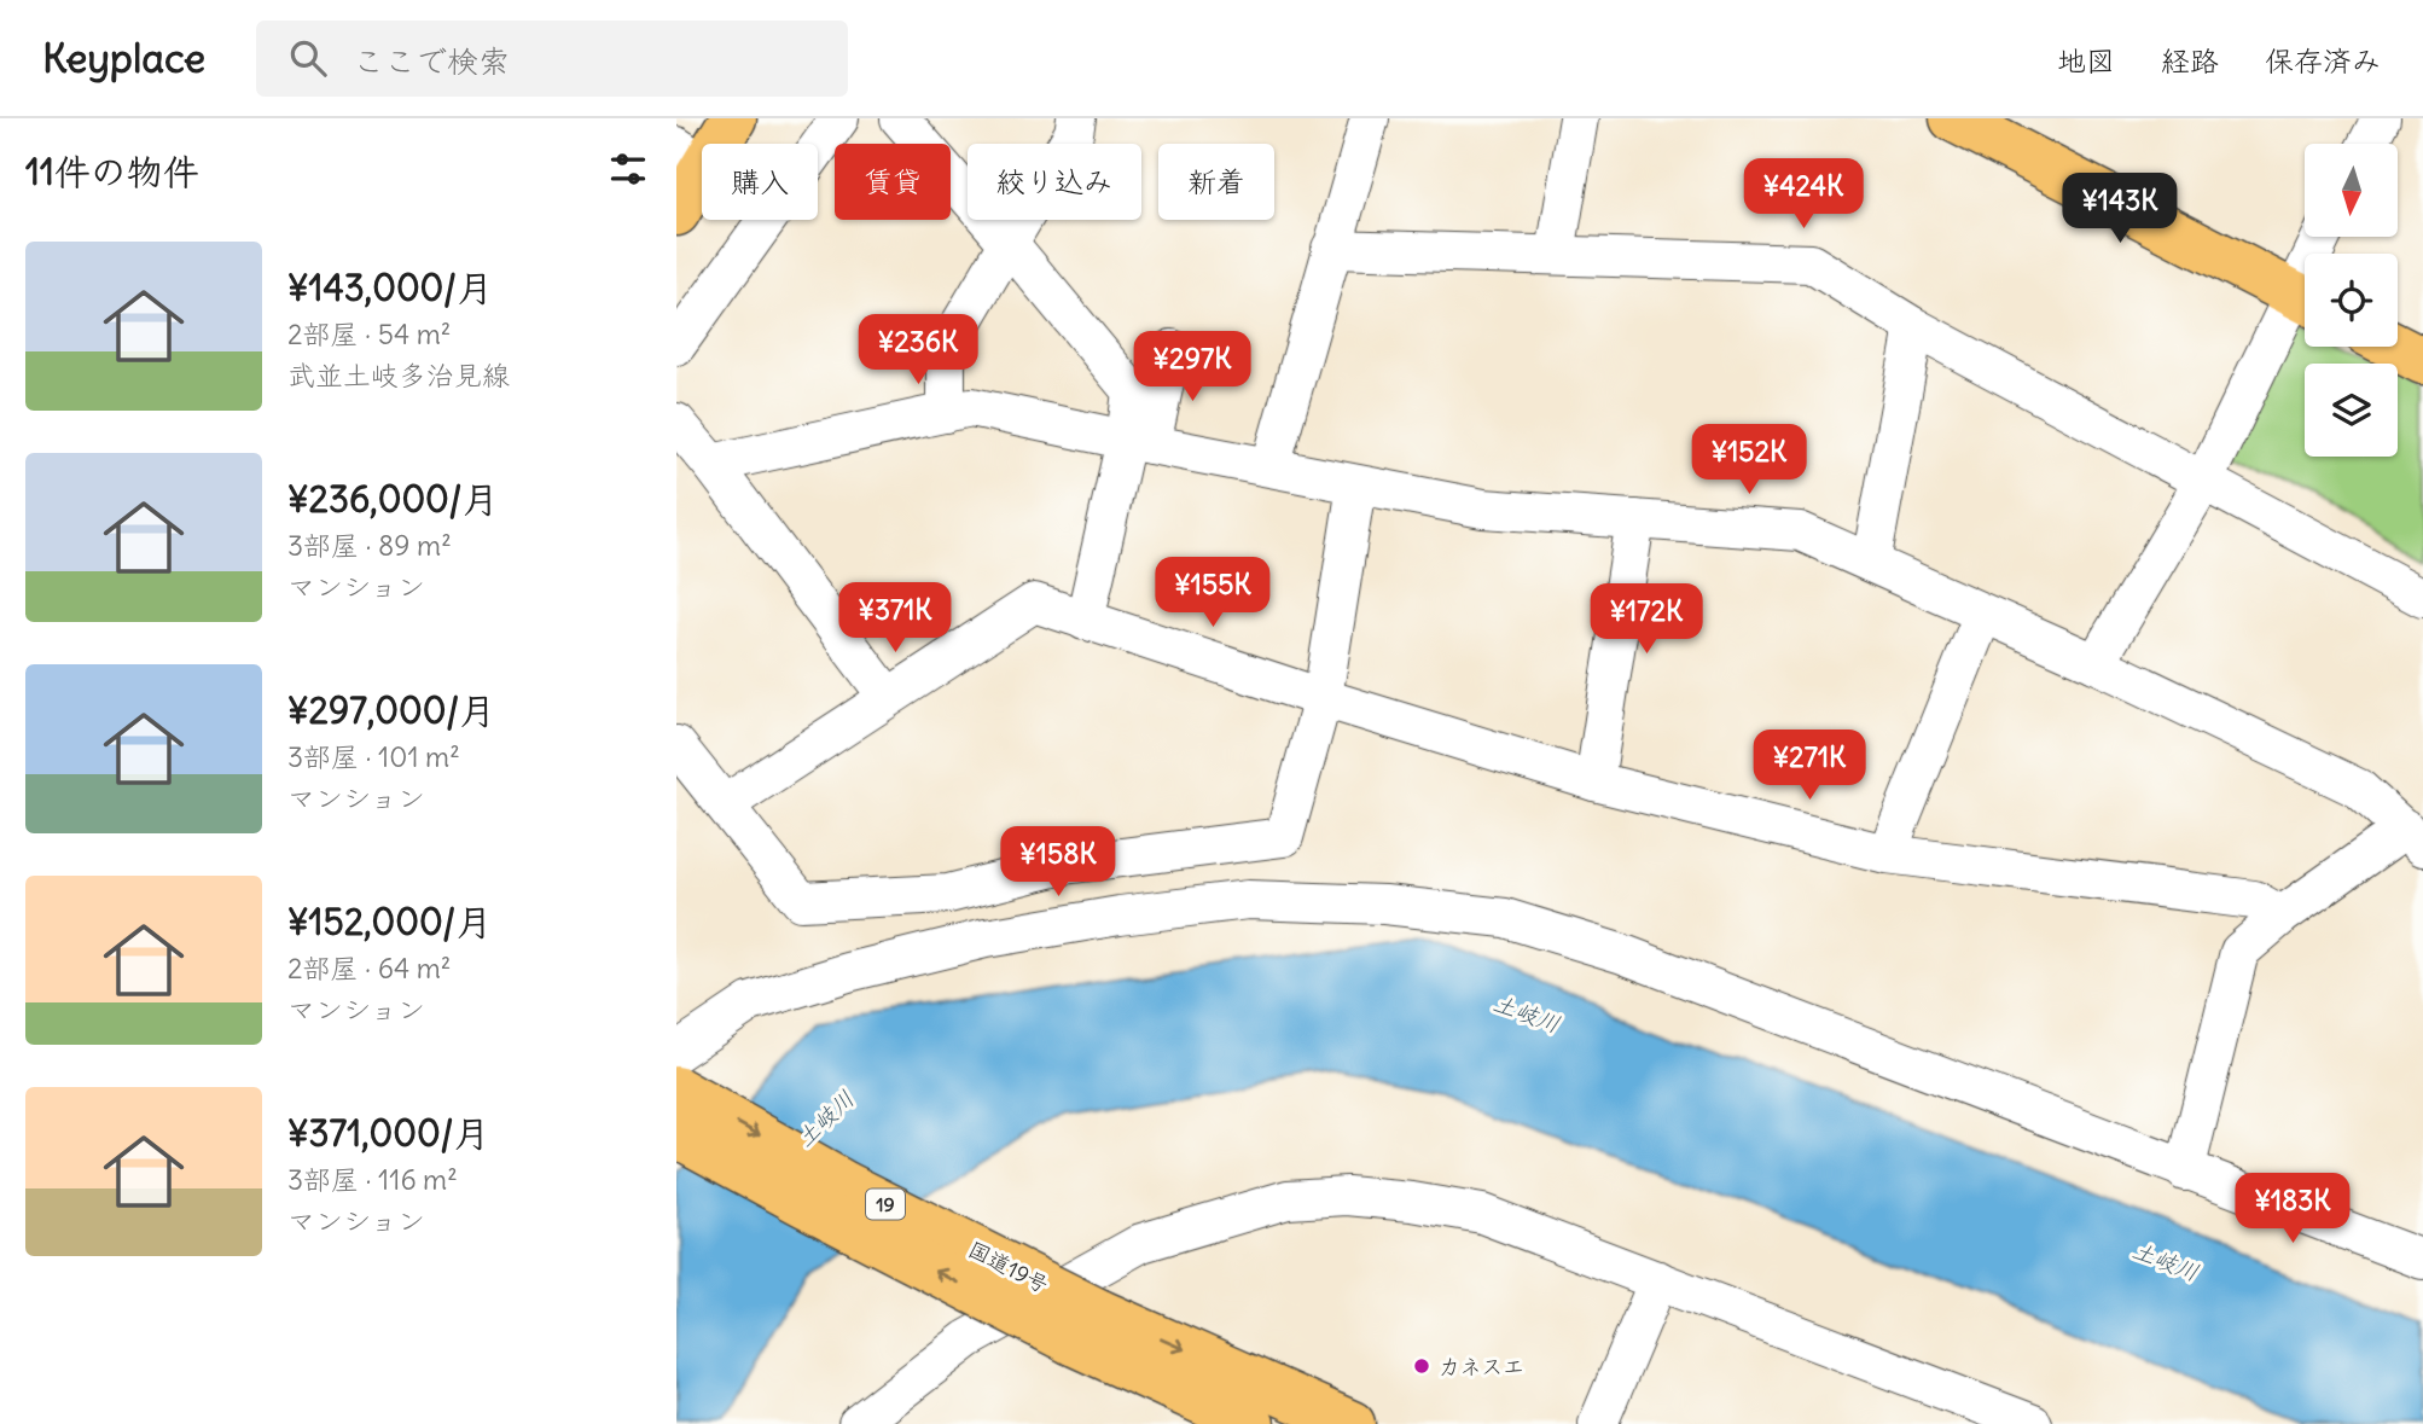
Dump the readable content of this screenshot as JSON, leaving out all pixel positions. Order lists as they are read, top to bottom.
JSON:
{
  "streets": {
    "main road": ["19", "国道19号"]
  },
  "water": ["土岐川"],
  "places": ["カネスエ"],
  "north": "bottom",
  "page": {
    "header": "Keyplace",
    "search": "ここで検索",
    "nav": ["地図", "経路", "保存済み"],
    "heading": "11件の物件",
    "chip": [
      "購入",
      "賃貸",
      "絞り込み",
      "新着"
    ],
    "price": [
      "¥424K",
      "¥143K",
      "¥236K",
      "¥297K",
      "¥152K",
      "¥155K",
      "¥371K",
      "¥172K",
      "¥271K",
      "¥158K",
      "¥183K"
    ],
    "list": [
      {
        "name": "¥143,000/月",
        "note": "2部屋 · 54 m² · 武並土岐多治見線"
      },
      {
        "name": "¥236,000/月",
        "note": "3部屋 · 89 m² · マンション"
      },
      {
        "name": "¥297,000/月",
        "note": "3部屋 · 101 m² · マンション"
      },
      {
        "name": "¥152,000/月",
        "note": "2部屋 · 64 m² · マンション"
      },
      {
        "name": "¥371,000/月",
        "note": "3部屋 · 116 m² · マンション"
      }
    ]
  }
}
